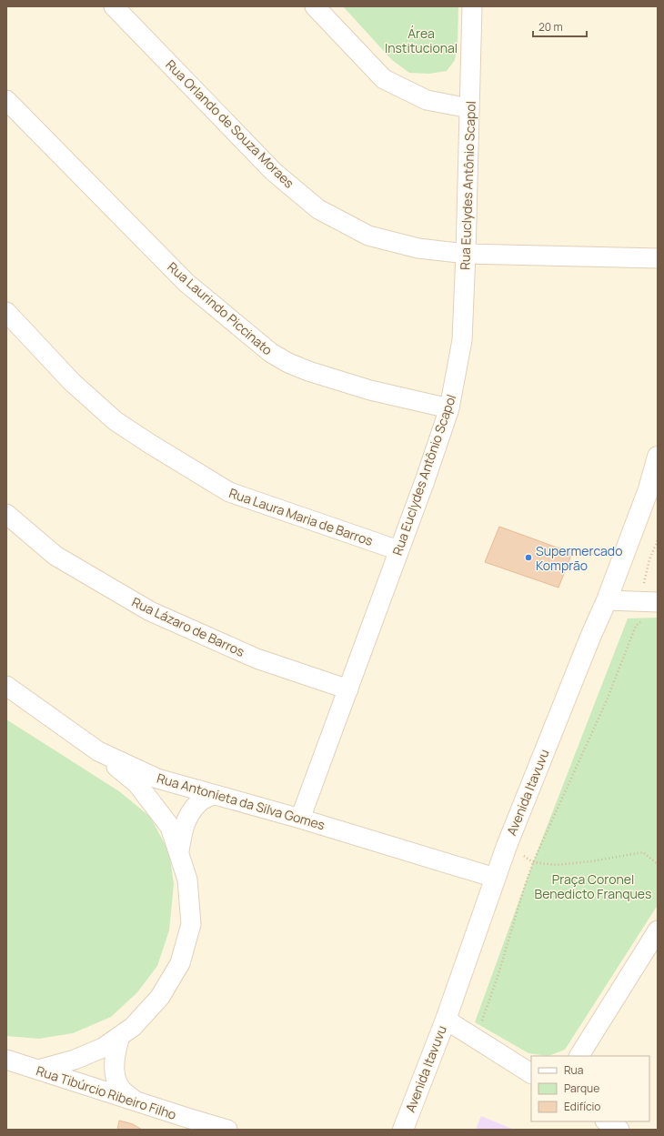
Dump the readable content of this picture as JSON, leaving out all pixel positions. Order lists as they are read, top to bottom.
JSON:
{
  "streets": {
    "main road": ["Avenida Itavuvu"],
    "street": [
      "Rua Orlando de Souza Moraes",
      "Rua Euclydes Antônio Scapol",
      "Rua Laurindo Piccinato",
      "Rua Laura Maria de Barros",
      "Rua Lázaro de Barros",
      "Rua Antonieta da Silva Gomes",
      "Rua Tibúrcio Ribeiro Filho"
    ]
  },
  "crossings": [
    ["Rua Orlando de Souza Moraes", "Rua Euclydes Antônio Scapol"],
    ["Rua Euclydes Antônio Scapol", "Rua Laurindo Piccinato"],
    ["Rua Euclydes Antônio Scapol", "Rua Laura Maria de Barros"],
    ["Rua Euclydes Antônio Scapol", "Rua Lázaro de Barros"],
    ["Rua Euclydes Antônio Scapol", "Rua Antonieta da Silva Gomes"],
    ["Avenida Itavuvu", "Rua Antonieta da Silva Gomes"]
  ],
  "parks": ["Área Institucional", "Praça Coronel Benedicto Franques"],
  "places": ["Supermercado Komprão"],
  "legend": ["Rua", "Parque", "Edifício"],
  "scale_bar": "20 m"
}
